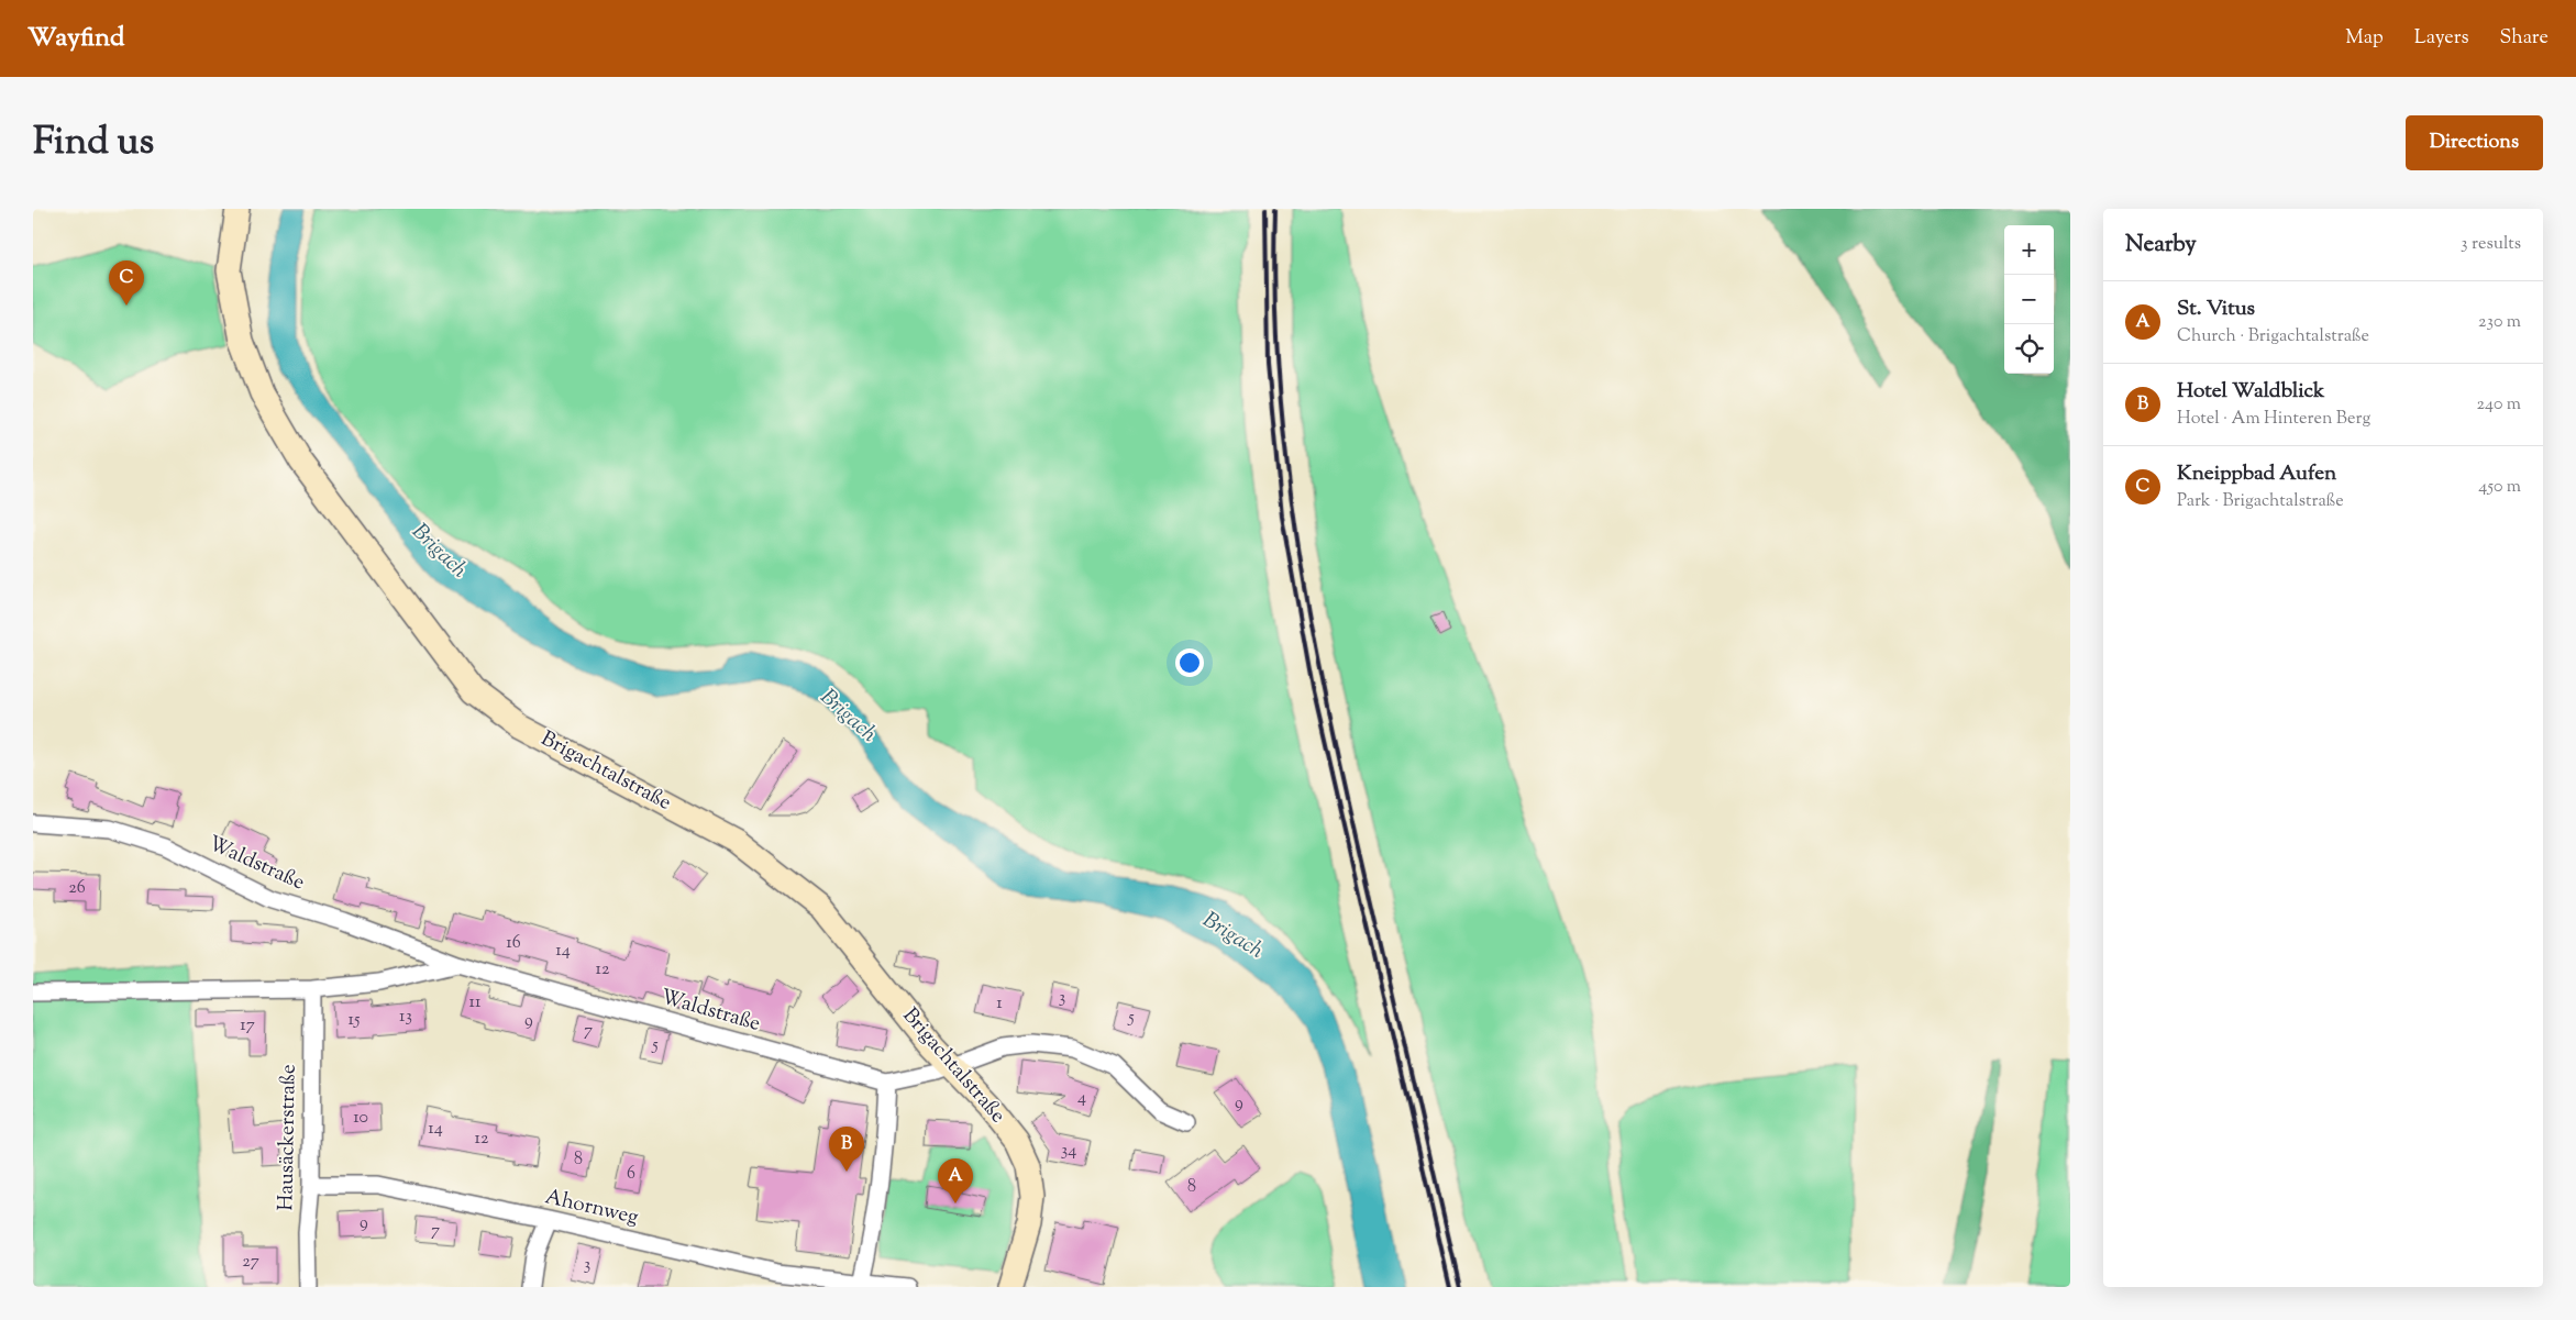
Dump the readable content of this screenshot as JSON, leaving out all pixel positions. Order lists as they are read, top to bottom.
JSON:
{
  "streets": {
    "street": [
      "Brigachtalstraße",
      "Waldstraße",
      "Hausäckerstraße",
      "Ahornweg"
    ]
  },
  "crossings": [
    ["Waldstraße", "Hausäckerstraße"],
    ["Hausäckerstraße", "Ahornweg"]
  ],
  "water": ["Brigach"],
  "house_numbers": [
    "26",
    "16",
    "14",
    "12",
    "3",
    "11",
    "1",
    "13",
    "5",
    "15",
    "9",
    "17",
    "7",
    "5",
    "4",
    "9",
    "10",
    "14",
    "12",
    "34",
    "8",
    "6",
    "8",
    "9",
    "7",
    "27",
    "3"
  ],
  "page": {
    "header": "Wayfind",
    "nav": ["Map", "Layers", "Share"],
    "title": "Find us",
    "buttons": "Directions",
    "heading": ["Nearby", "3 results"],
    "map_buttons": ["+", "−"],
    "pins": ["C", "B", "A"],
    "list": [
      {
        "mark": "A",
        "name": "St. Vitus",
        "note": "Church · Brigachtalstraße",
        "value": "230 m"
      },
      {
        "mark": "B",
        "name": "Hotel Waldblick",
        "note": "Hotel · Am Hinteren Berg",
        "value": "240 m"
      },
      {
        "mark": "C",
        "name": "Kneippbad Aufen",
        "note": "Park · Brigachtalstraße",
        "value": "450 m"
      }
    ]
  }
}
